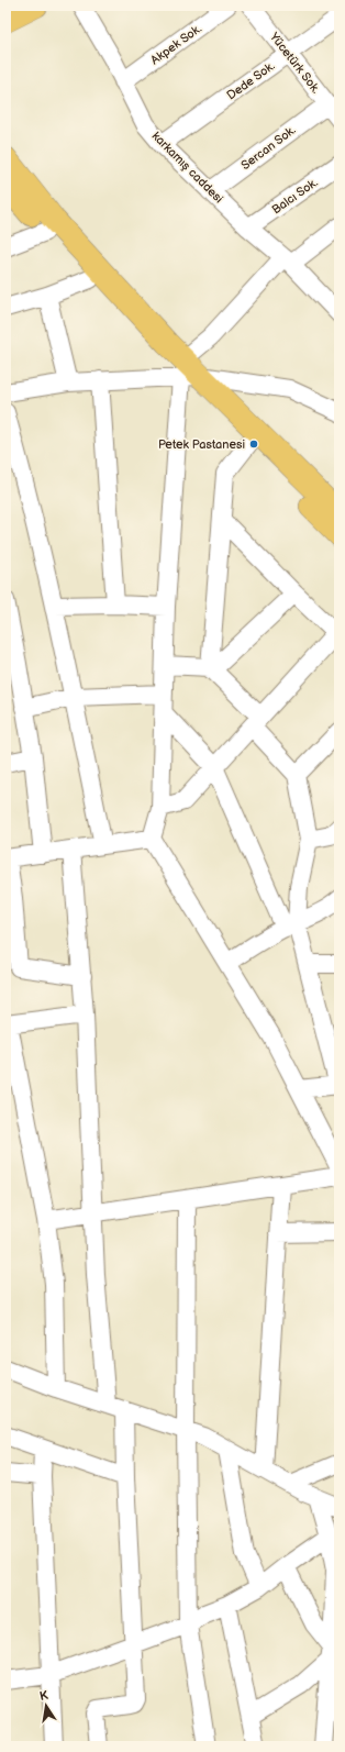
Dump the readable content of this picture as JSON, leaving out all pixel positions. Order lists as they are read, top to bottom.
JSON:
{
  "streets": {
    "street": [
      "Akpek Sok.",
      "Yücetürk Sok.",
      "Dede Sok.",
      "Sercan Sok.",
      "karkamış caddesi",
      "Balcı Sok."
    ]
  },
  "crossings": [
    ["Akpek Sok.", "karkamış caddesi"],
    ["Yücetürk Sok.", "Dede Sok."],
    ["Yücetürk Sok.", "Sercan Sok."],
    ["Dede Sok.", "karkamış caddesi"],
    ["Sercan Sok.", "karkamış caddesi"],
    ["karkamış caddesi", "Balcı Sok."]
  ],
  "places": ["Petek Pastanesi"],
  "north": "top"
}
